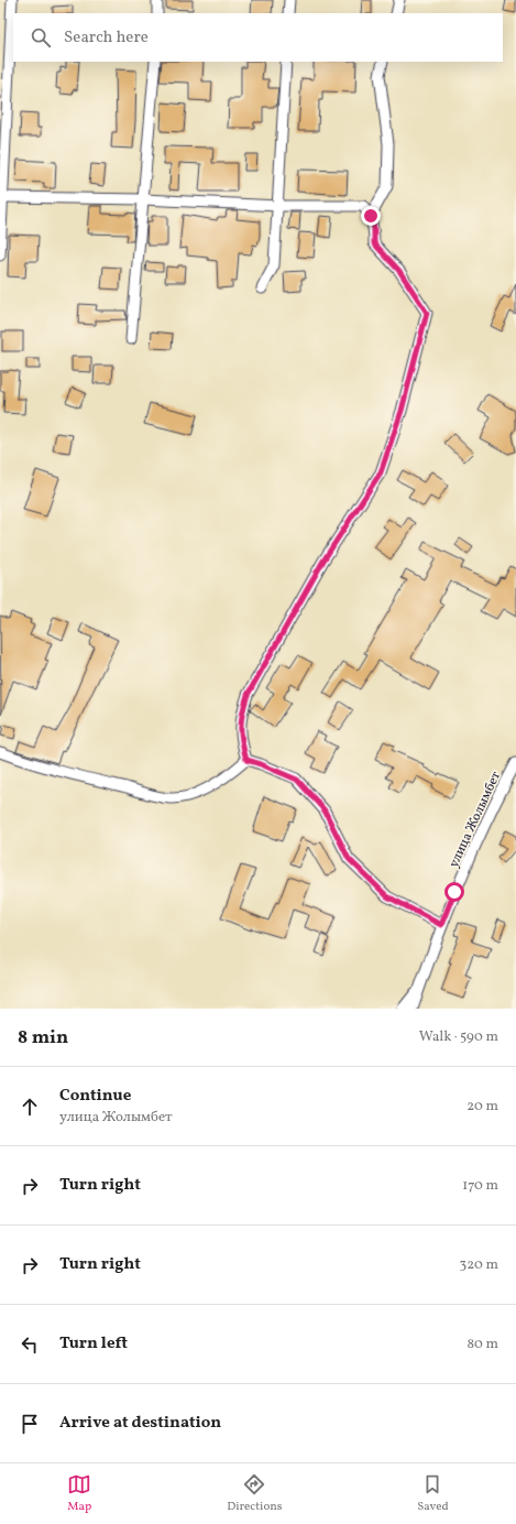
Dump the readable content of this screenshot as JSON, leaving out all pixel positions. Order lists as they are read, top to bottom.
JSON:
{
  "streets": {
    "street": ["улица Жолымбет"]
  },
  "page": {
    "search": "Search here",
    "heading": ["8 min", "Walk · 590 m"],
    "list": [
      ["Continue", "улица Жолымбет", "20 m"],
      ["Turn right", "170 m"],
      ["Turn right", "320 m"],
      ["Turn left", "80 m"],
      "Arrive at destination"
    ],
    "nav": ["Map", "Directions", "Saved"]
  }
}
